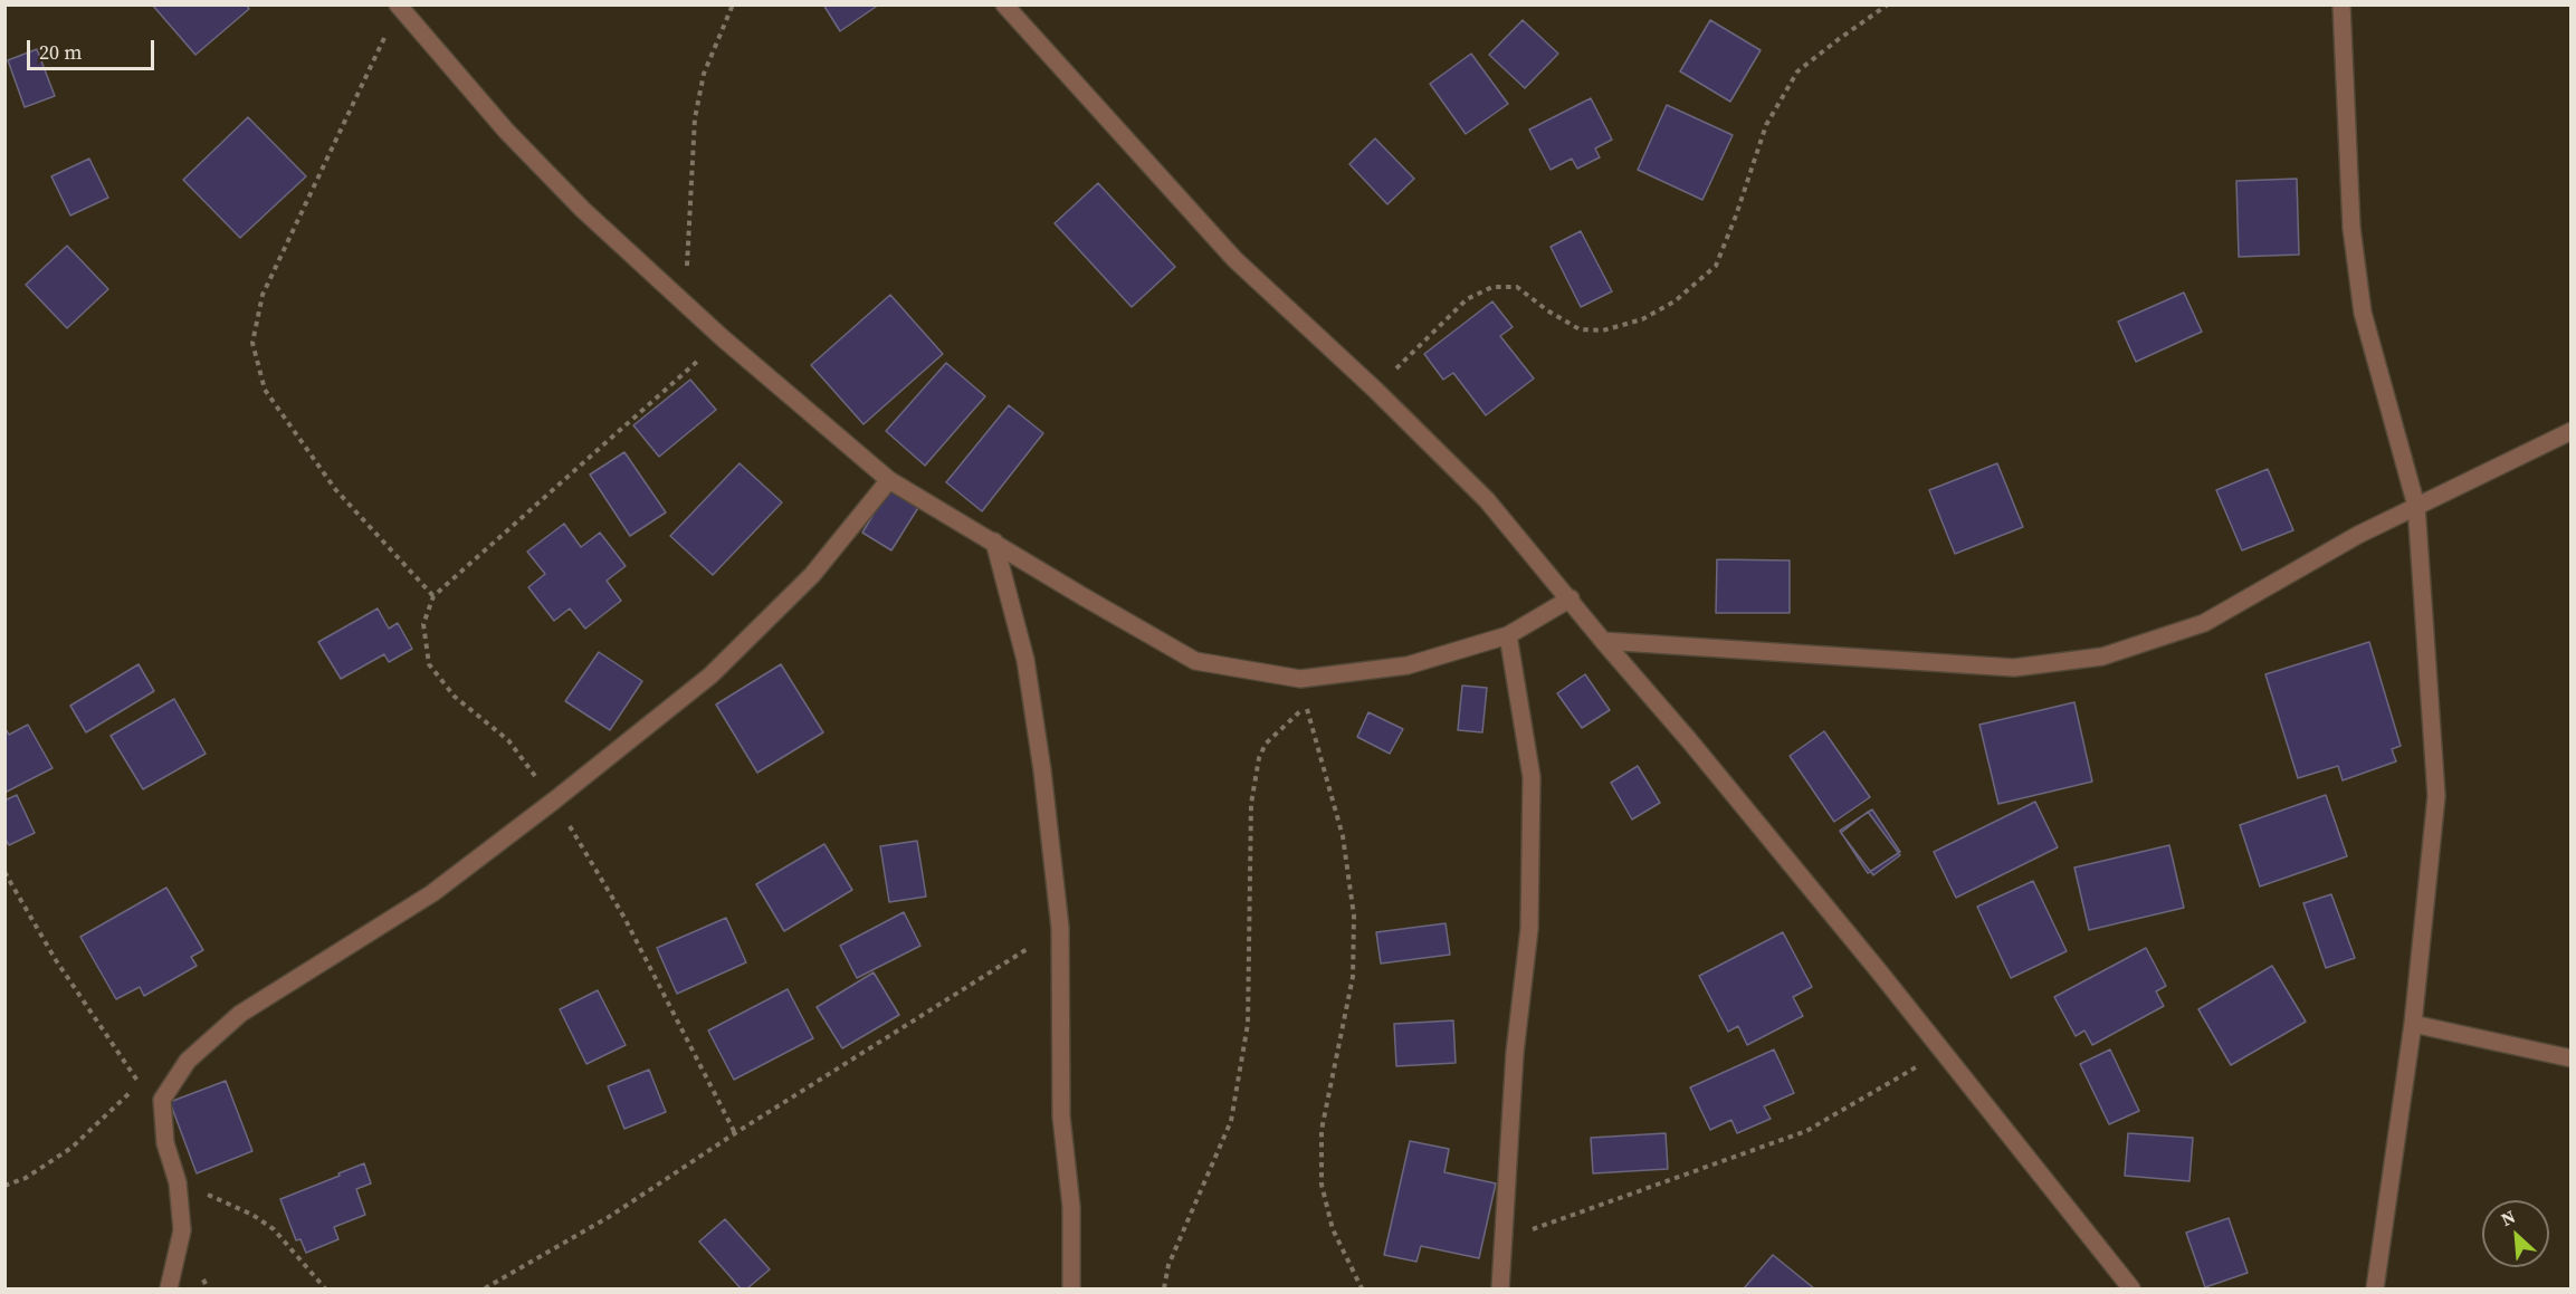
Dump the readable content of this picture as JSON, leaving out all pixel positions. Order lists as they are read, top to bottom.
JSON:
{
  "scale_bar": "20 m",
  "north": "top left"
}
